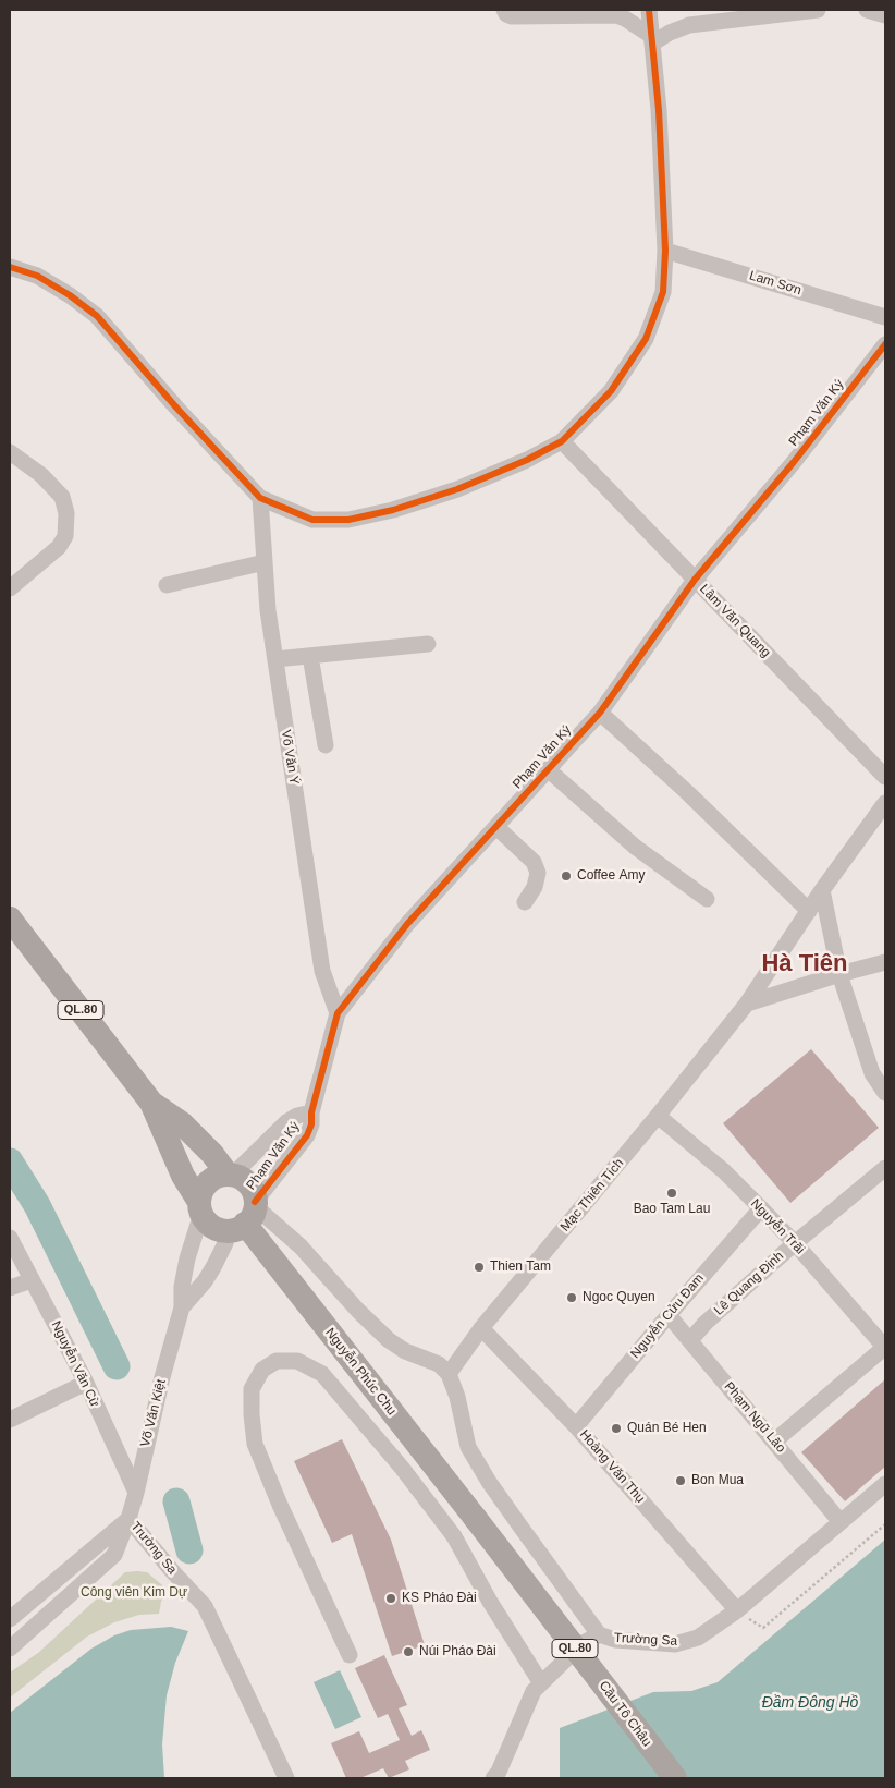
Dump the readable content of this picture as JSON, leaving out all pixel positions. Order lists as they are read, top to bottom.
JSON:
{
  "streets": {
    "highway": ["QL.80", "Nguyễn Phúc Chu", "Cầu Tô Châu"],
    "street": [
      "Lam Sơn",
      "Phạm Văn Ký",
      "Lâm Văn Quang",
      "Võ Văn Ý",
      "Mạc Thiên Tích",
      "Nguyễn Trãi",
      "Lê Quang Định",
      "Nguyễn Cửu Đam",
      "Nguyễn Văn Cừ",
      "Võ Văn Kiệt",
      "Phạm Ngũ Lão",
      "Hoàng Văn Thụ",
      "Trường Sa"
    ]
  },
  "crossings": [
    ["Phạm Văn Ký", "Lâm Văn Quang"],
    ["Phạm Văn Ký", "Võ Văn Ý"],
    ["Phạm Văn Ký", "QL.80"],
    ["Phạm Văn Ký", "Nguyễn Phúc Chu"],
    ["Phạm Văn Ký", "Võ Văn Kiệt"],
    ["QL.80", "Nguyễn Phúc Chu"],
    ["QL.80", "Võ Văn Kiệt"],
    ["Mạc Thiên Tích", "Nguyễn Trãi"],
    ["Mạc Thiên Tích", "Hoàng Văn Thụ"],
    ["Nguyễn Trãi", "Lê Quang Định"],
    ["Nguyễn Trãi", "Nguyễn Cửu Đam"],
    ["Lê Quang Định", "Phạm Ngũ Lão"],
    ["Nguyễn Cửu Đam", "Phạm Ngũ Lão"],
    ["Nguyễn Cửu Đam", "Hoàng Văn Thụ"],
    ["Nguyễn Văn Cừ", "Võ Văn Kiệt"],
    ["Nguyễn Phúc Chu", "Võ Văn Kiệt"],
    ["Nguyễn Phúc Chu", "Cầu Tô Châu"],
    ["Võ Văn Kiệt", "Trường Sa"],
    ["Phạm Ngũ Lão", "Trường Sa"],
    ["Hoàng Văn Thụ", "Trường Sa"]
  ],
  "districts": ["Hà Tiên"],
  "water": ["Đầm Đông Hồ"],
  "parks": ["Công viên Kim Dự"],
  "places": [
    "Coffee Amy",
    "Bao Tam Lau",
    "Thien Tam",
    "Ngoc Quyen",
    "Quán Bé Hen",
    "Bon Mua",
    "KS Pháo Đài",
    "Núi Pháo Đài"
  ]
}
